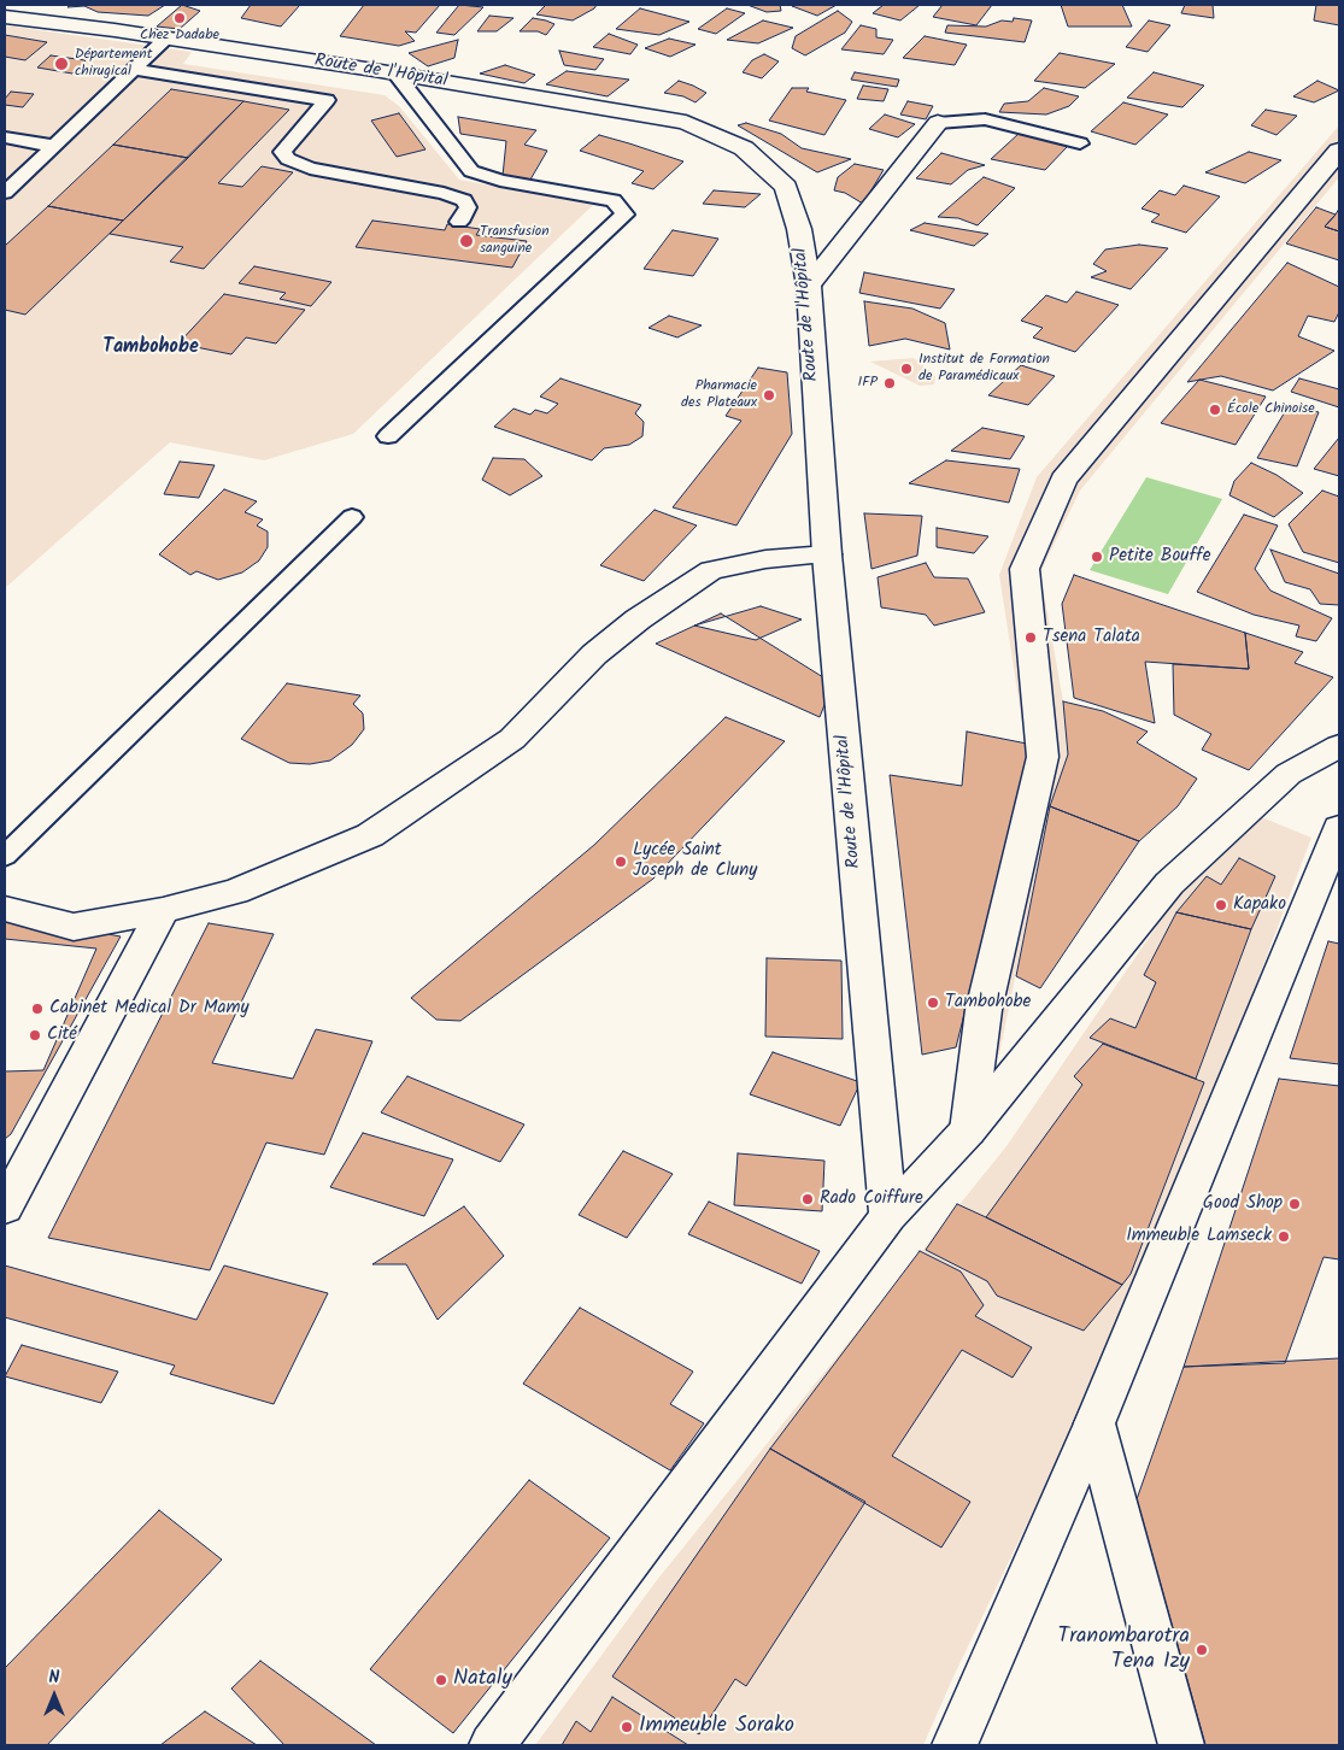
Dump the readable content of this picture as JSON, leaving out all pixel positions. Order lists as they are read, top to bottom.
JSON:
{
  "streets": {
    "street": ["Route de l'Hôpital"]
  },
  "districts": ["Tambohobe"],
  "places": [
    "Chez Dadabe",
    "Département chirugical",
    "Transfusion sanguine",
    "Institut de Formation de Paramédicaux",
    "IFP",
    "Pharmacie des Plateaux",
    "École Chinoise",
    "Petite Bouffe",
    "Tsena Talata",
    "Lycée Saint Joseph de Cluny",
    "Kapako",
    "Tambohobe",
    "Cabinet Medical Dr Mamy",
    "Cité",
    "Rado Coiffure",
    "Good Shop",
    "Immeuble Lamseck",
    "Tranombarotra Tena Izy",
    "Nataly",
    "Immeuble Sorako"
  ],
  "north": "top"
}
